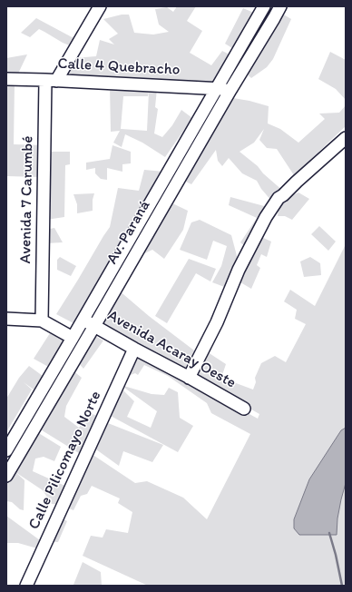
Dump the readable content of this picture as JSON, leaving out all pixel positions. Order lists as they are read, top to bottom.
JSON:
{
  "streets": {
    "street": [
      "Calle 4 Quebracho",
      "Avenida 7 Carumbé",
      "Av. Paraná",
      "Avenida Acaray Oeste",
      "Calle Pilicomayo Norte"
    ]
  },
  "crossings": [
    ["Calle 4 Quebracho", "Avenida 7 Carumbé"],
    ["Calle 4 Quebracho", "Av. Paraná"],
    ["Av. Paraná", "Avenida Acaray Oeste"],
    ["Avenida Acaray Oeste", "Calle Pilicomayo Norte"]
  ]
}
